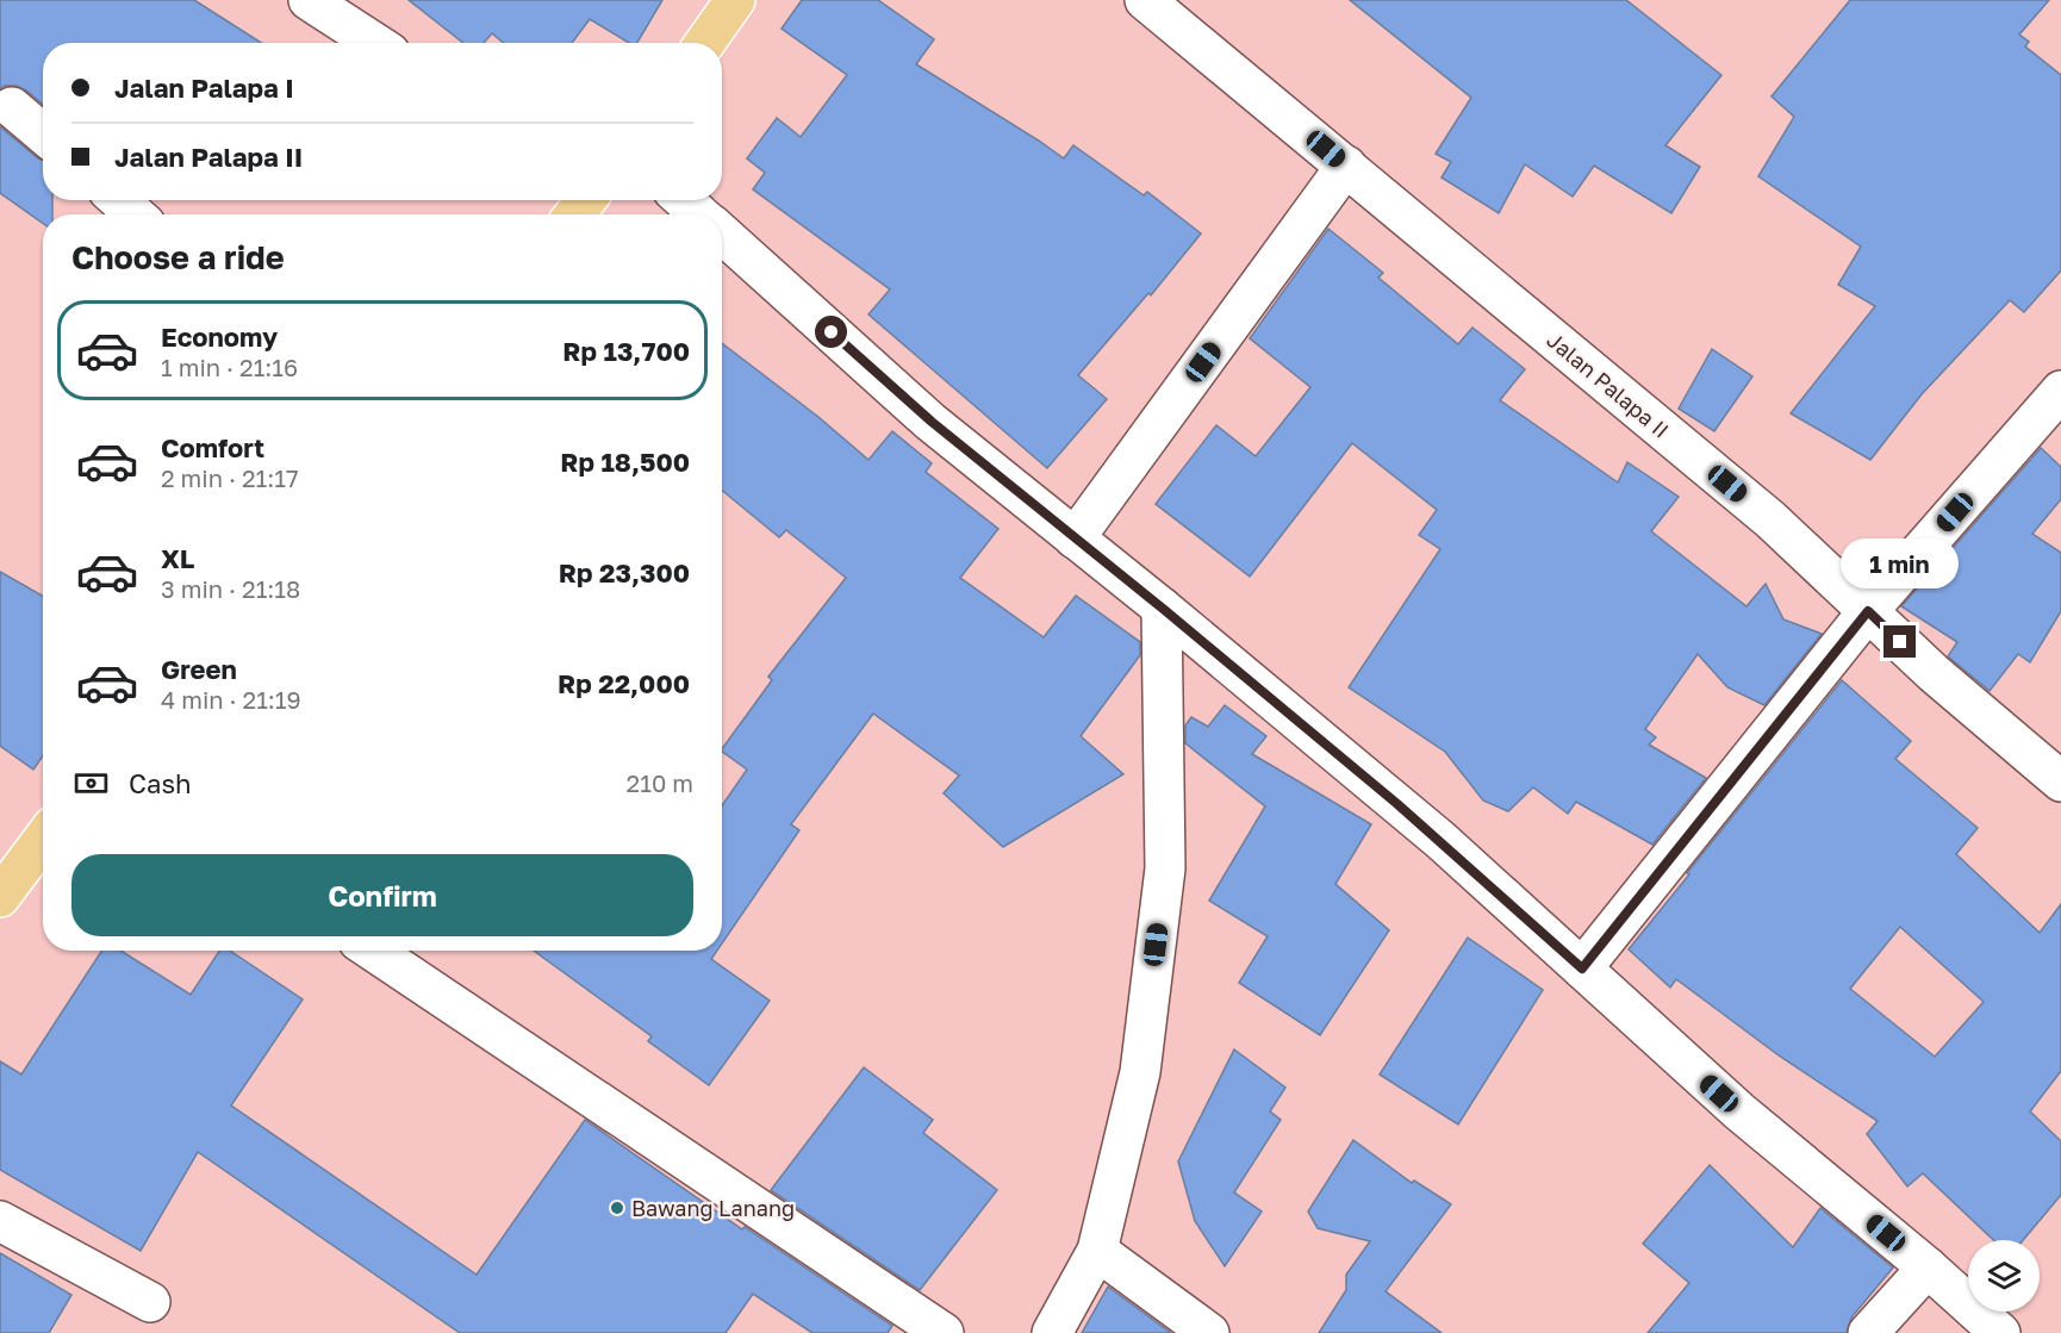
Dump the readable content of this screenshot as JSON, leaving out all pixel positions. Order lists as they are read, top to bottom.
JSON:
{
  "streets": {
    "street": ["Jalan Palapa II"]
  },
  "places": ["Bawang Lanang"],
  "page": {
    "banner": ["Jalan Palapa I", "Jalan Palapa II"],
    "heading": "Choose a ride",
    "list": [
      {
        "name": "Economy",
        "note": "1 min · 21:16",
        "value": "Rp 13,700"
      },
      {
        "name": "Comfort",
        "note": "2 min · 21:17",
        "value": "Rp 18,500"
      },
      {
        "name": "XL",
        "note": "3 min · 21:18",
        "value": "Rp 23,300"
      },
      {
        "name": "Green",
        "note": "4 min · 21:19",
        "value": "Rp 22,000"
      }
    ],
    "bubble": "1 min",
    "pay": ["Cash", "210 m"],
    "buttons": "Confirm"
  }
}
